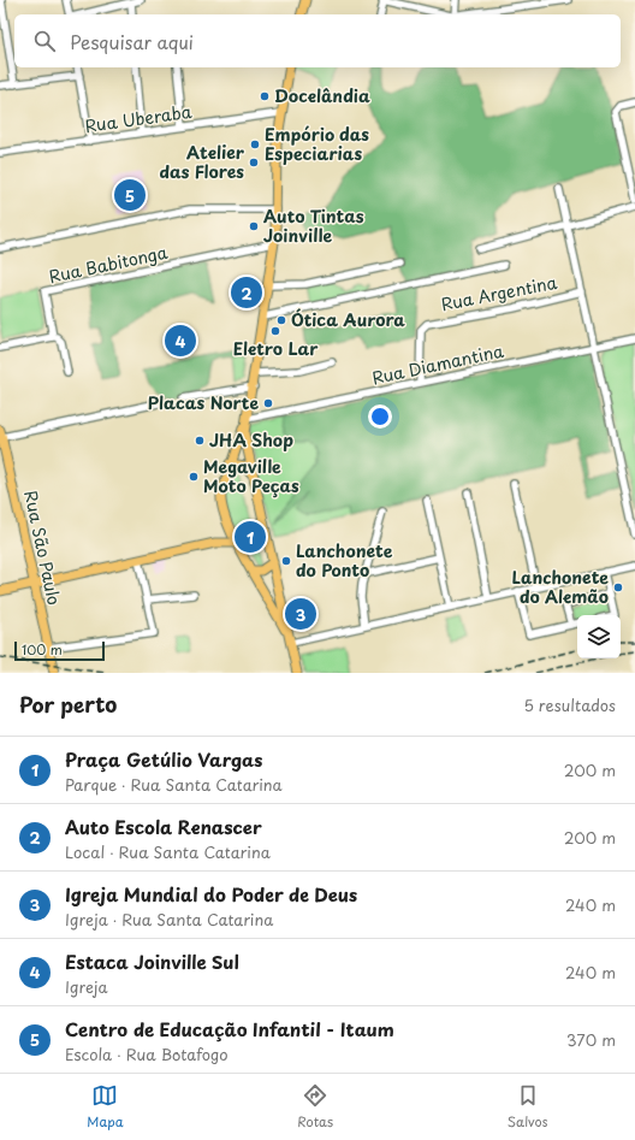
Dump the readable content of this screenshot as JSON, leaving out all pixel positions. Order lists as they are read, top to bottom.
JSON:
{
  "streets": {
    "main road": ["Rua São Paulo"],
    "street": [
      "Rua Uberaba",
      "Rua Babitonga",
      "Rua Argentina",
      "Rua Diamantina"
    ]
  },
  "crossings": [
    ["Rua Argentina", "Rua Diamantina"]
  ],
  "places": [
    "Docelândia",
    "Empório das Especiarias",
    "Atelier das Flores",
    "Auto Tintas Joinville",
    "Ótica Aurora",
    "Eletro Lar",
    "Placas Norte",
    "JHA Shop",
    "Megaville Moto Peças",
    "Lanchonete do Ponto",
    "Lanchonete do Alemão"
  ],
  "scale_bar": "100 m",
  "page": {
    "search": "Pesquisar aqui",
    "pins": [
      "5",
      "2",
      "4",
      "1",
      "3"
    ],
    "scale": "100 m",
    "heading": ["Por perto", "5 resultados"],
    "list": [
      {
        "mark": "1",
        "name": "Praça Getúlio Vargas",
        "note": "Parque · Rua Santa Catarina",
        "value": "200 m"
      },
      {
        "mark": "2",
        "name": "Auto Escola Renascer",
        "note": "Local · Rua Santa Catarina",
        "value": "200 m"
      },
      {
        "mark": "3",
        "name": "Igreja Mundial do Poder de Deus",
        "note": "Igreja · Rua Santa Catarina",
        "value": "240 m"
      },
      {
        "mark": "4",
        "name": "Estaca Joinville Sul",
        "note": "Igreja",
        "value": "240 m"
      },
      {
        "mark": "5",
        "name": "Centro de Educação Infantil - Itaum",
        "note": "Escola · Rua Botafogo",
        "value": "370 m"
      }
    ],
    "nav": ["Mapa", "Rotas", "Salvos"]
  }
}
